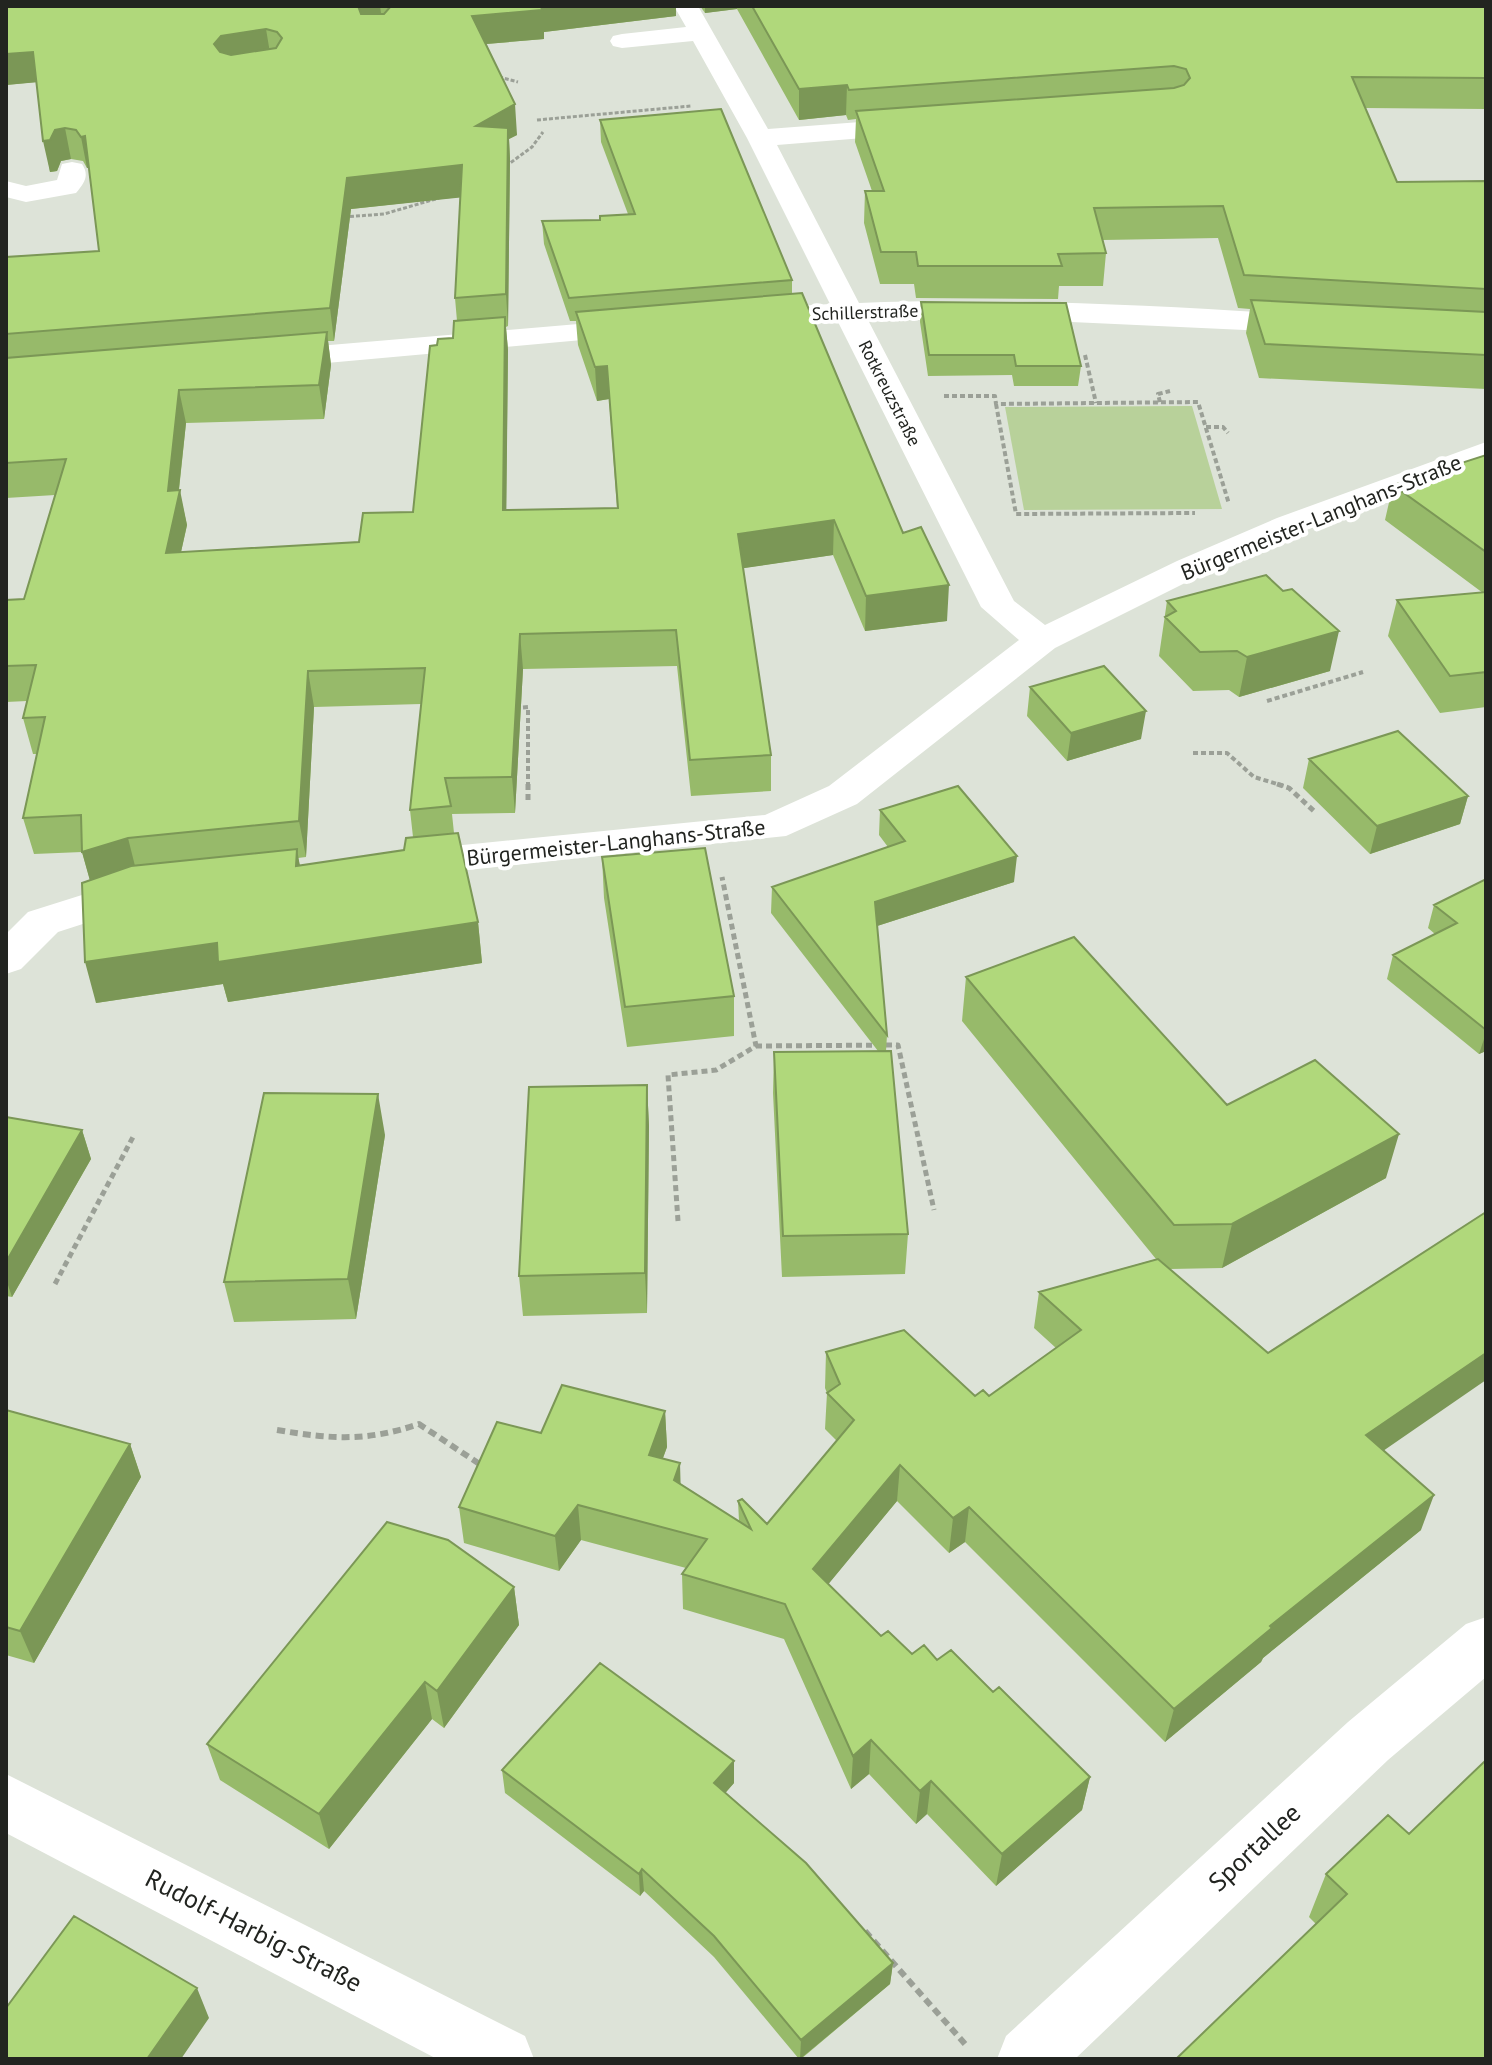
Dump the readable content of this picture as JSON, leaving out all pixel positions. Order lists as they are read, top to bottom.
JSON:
{
  "streets": {
    "street": [
      "Schillerstraße",
      "Rotkreuzstraße",
      "Bürgermeister-Langhans-Straße",
      "Sportallee",
      "Rudolf-Harbig-Straße"
    ]
  },
  "crossings": [
    ["Schillerstraße", "Rotkreuzstraße"],
    ["Rotkreuzstraße", "Bürgermeister-Langhans-Straße"]
  ]
}
